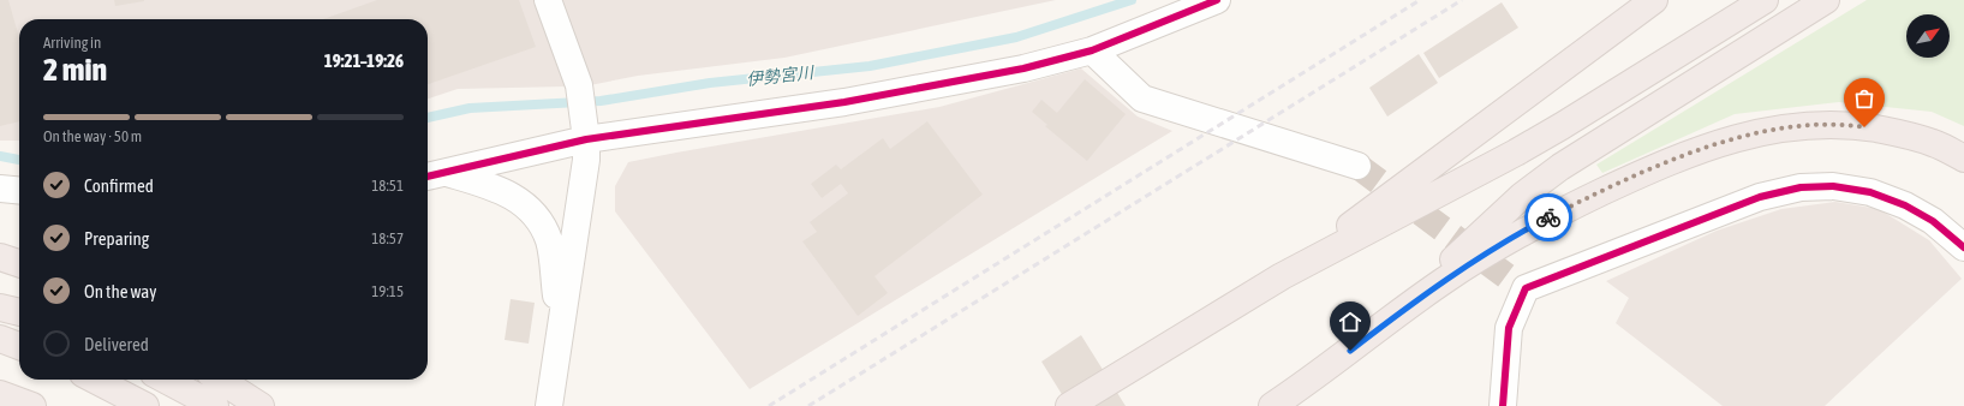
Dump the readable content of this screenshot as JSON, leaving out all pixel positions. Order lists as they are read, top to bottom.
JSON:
{
  "water": ["伊勢宮川"],
  "north": "top right",
  "page": {
    "heading": ["2 min", "Arriving in", "19:21–19:26"],
    "bar": "On the way · 50 m",
    "list": [
      ["Confirmed", "18:51"],
      ["Preparing", "18:57"],
      ["On the way", "19:15"],
      "Delivered"
    ]
  }
}
